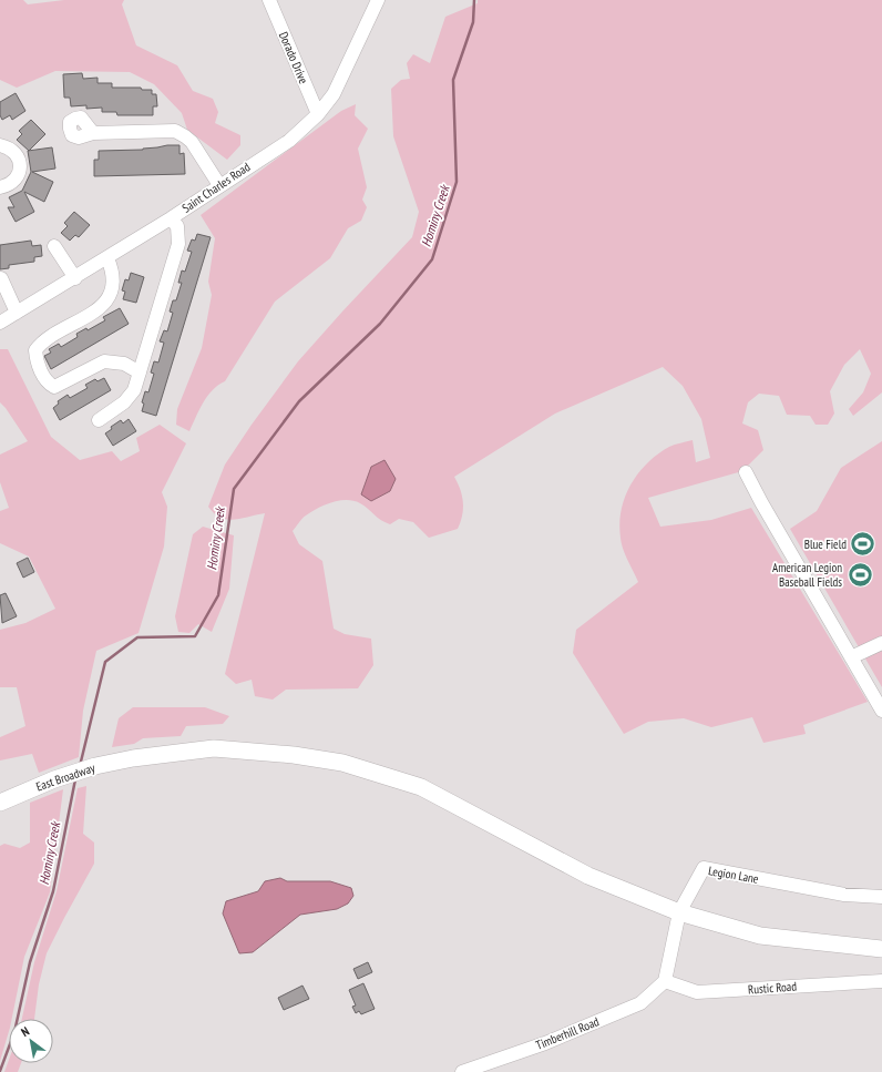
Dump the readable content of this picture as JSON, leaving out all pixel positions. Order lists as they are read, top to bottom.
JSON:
{
  "streets": {
    "main road": ["East Broadway"],
    "street": [
      "Dorado Drive",
      "Saint Charles Road",
      "Legion Lane",
      "Rustic Road",
      "Timberhill Road"
    ]
  },
  "crossings": [
    ["Dorado Drive", "Saint Charles Road"],
    ["East Broadway", "Legion Lane"],
    ["Legion Lane", "Rustic Road"],
    ["Legion Lane", "Timberhill Road"],
    ["Rustic Road", "Timberhill Road"]
  ],
  "water": ["Hominy Creek"],
  "places": {
    "sports": ["Blue Field", "American Legion Baseball Fields"]
  },
  "north": "top left"
}
